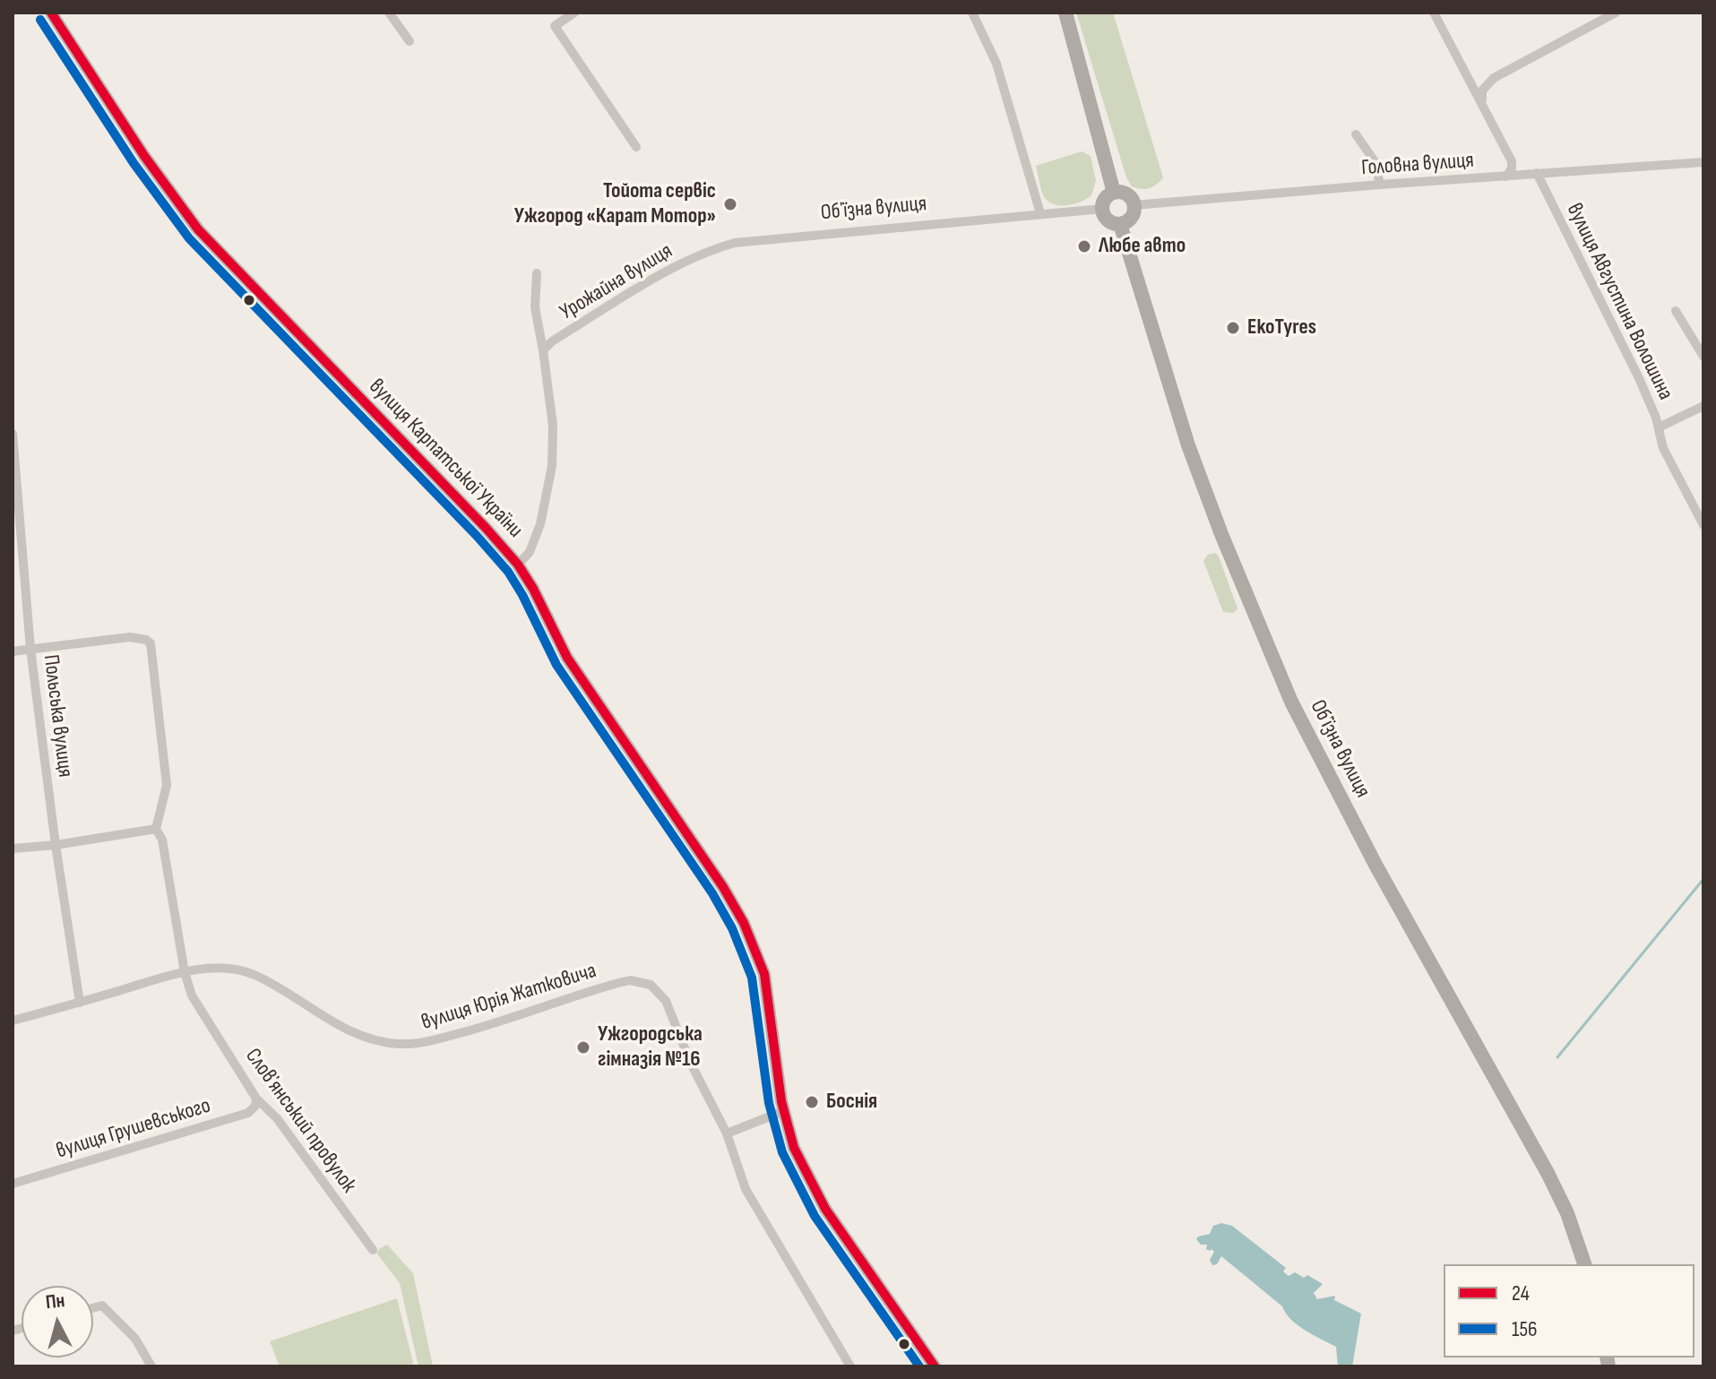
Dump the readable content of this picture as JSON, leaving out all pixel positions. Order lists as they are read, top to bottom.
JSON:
{
  "streets": {
    "highway": ["Обʼїзна вулиця"],
    "main road": ["вулиця Карпатської України"],
    "street": [
      "Головна вулиця",
      "Урожайна вулиця",
      "вулиця Августина Волошина",
      "Польська вулиця",
      "вулиця Юрія Жатковича",
      "Словʼянський провулок",
      "вулиця Грушевського"
    ]
  },
  "crossings": [
    ["Головна вулиця", "Обʼїзна вулиця"],
    ["Головна вулиця", "вулиця Августина Волошина"],
    ["Обʼїзна вулиця", "Урожайна вулиця"],
    ["Урожайна вулиця", "вулиця Карпатської України"],
    ["вулиця Юрія Жатковича", "Словʼянський провулок"],
    ["Словʼянський провулок", "вулиця Грушевського"]
  ],
  "places": [
    "Тойота сервіс Ужгород «Карат Мотор»",
    "Любе авто",
    "EkoTyres",
    "Ужгородська гімназія №16",
    "Боснія"
  ],
  "lines": ["transit line 24", "transit line 156"],
  "legend": ["24", "156"],
  "north": "top"
}
